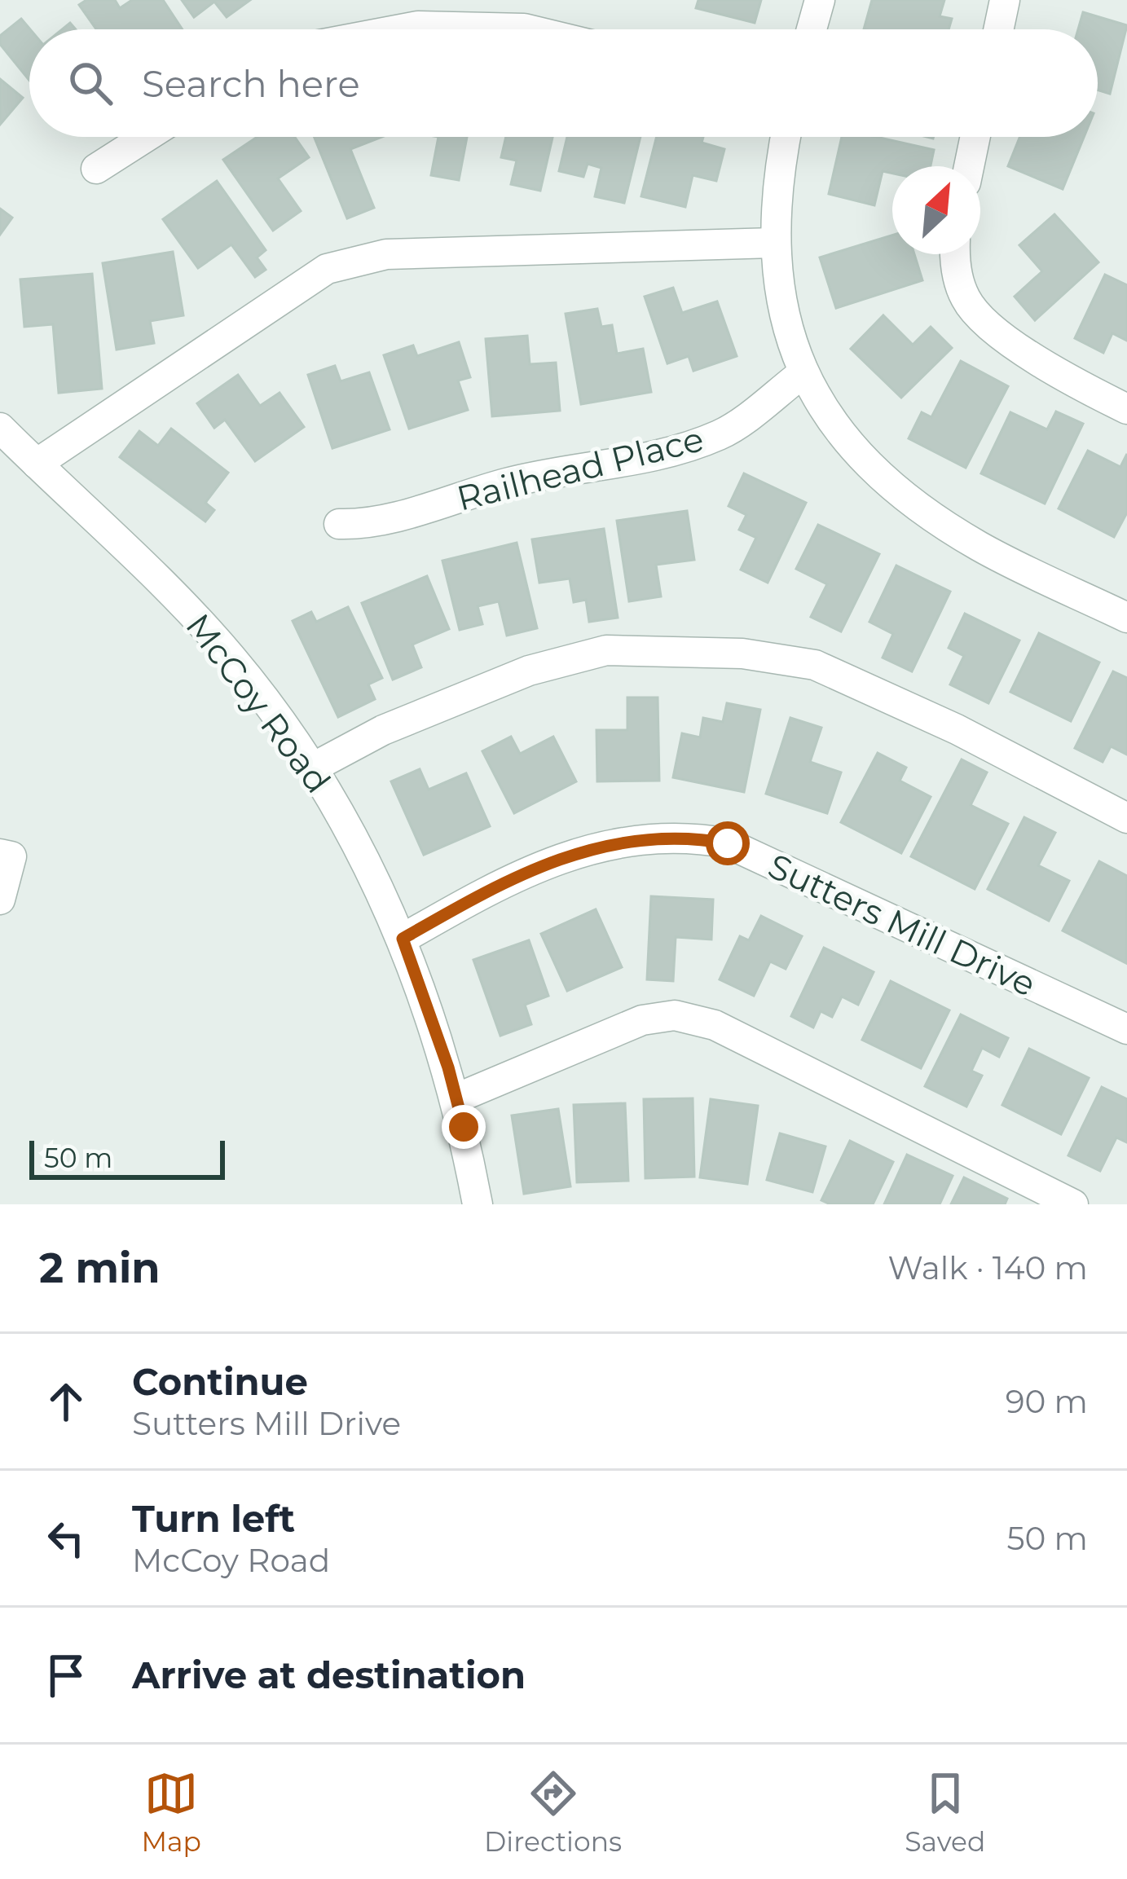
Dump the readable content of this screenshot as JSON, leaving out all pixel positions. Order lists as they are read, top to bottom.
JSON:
{
  "streets": {
    "street": ["Railhead Place", "McCoy Road", "Sutters Mill Drive"]
  },
  "crossings": [
    ["McCoy Road", "Sutters Mill Drive"]
  ],
  "scale_bar": "50 m",
  "north": "top right",
  "page": {
    "search": "Search here",
    "scale": "50 m",
    "heading": ["2 min", "Walk · 140 m"],
    "list": [
      ["Continue", "Sutters Mill Drive", "90 m"],
      ["Turn left", "McCoy Road", "50 m"],
      "Arrive at destination"
    ],
    "nav": ["Map", "Directions", "Saved"]
  }
}
